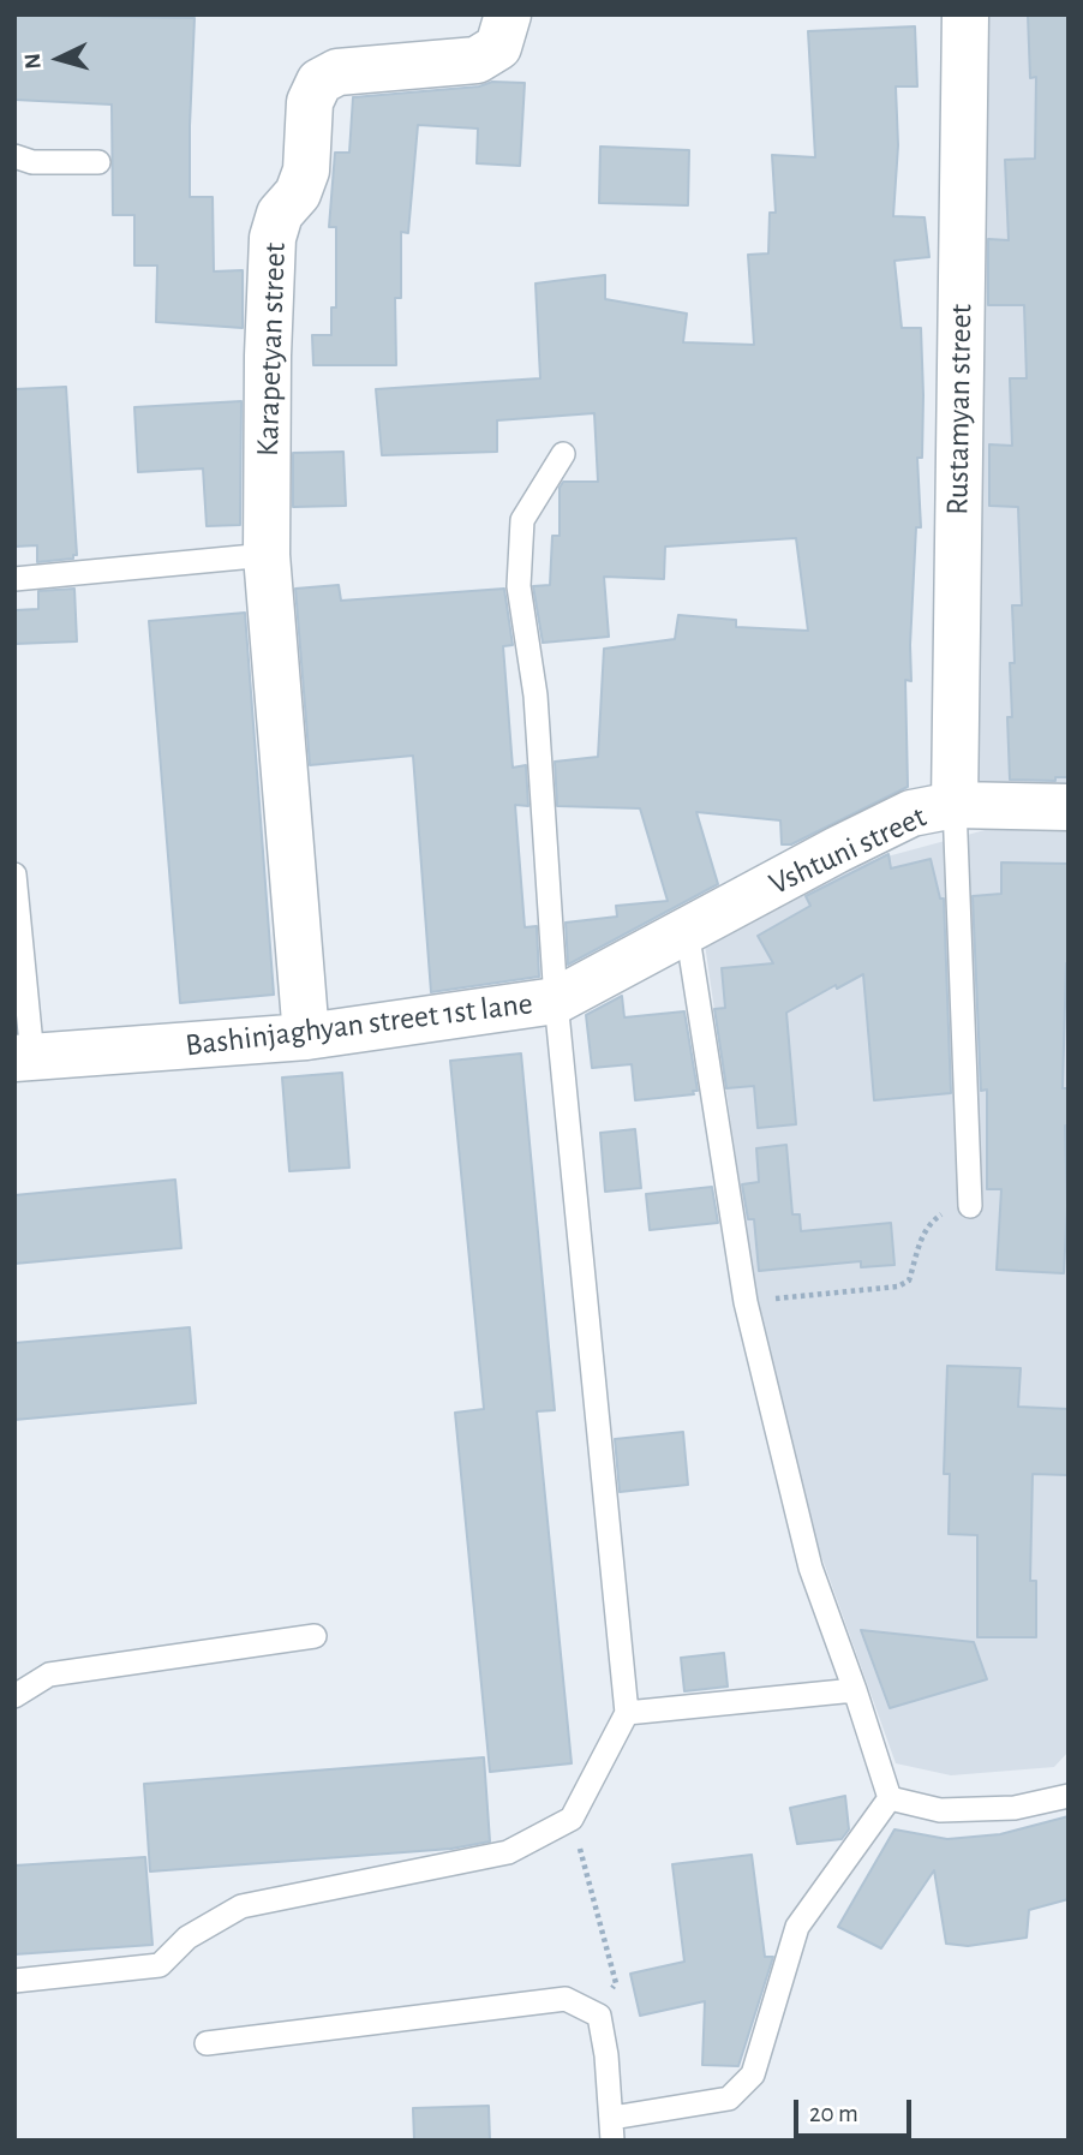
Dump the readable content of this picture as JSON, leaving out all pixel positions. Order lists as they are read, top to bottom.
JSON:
{
  "streets": {
    "street": [
      "Karapetyan street",
      "Rustamyan street",
      "Vshtuni street",
      "Bashinjaghyan street 1st lane"
    ]
  },
  "crossings": [
    ["Rustamyan street", "Vshtuni street"],
    ["Vshtuni street", "Bashinjaghyan street 1st lane"]
  ],
  "scale_bar": "20 m",
  "north": "left"
}
